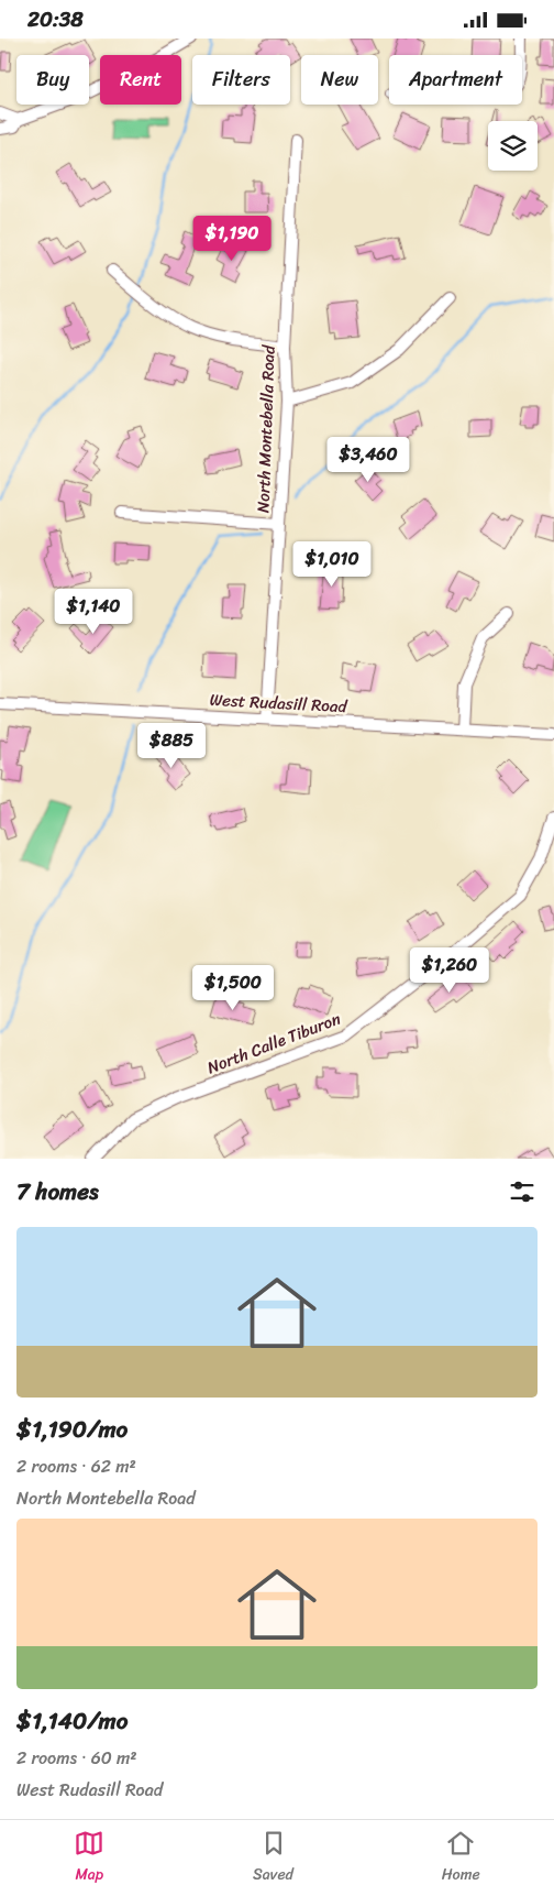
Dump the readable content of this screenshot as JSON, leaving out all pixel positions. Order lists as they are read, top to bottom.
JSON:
{
  "streets": {
    "street": ["North Montebella Road", "West Rudasill Road", "North Calle Tiburon"]
  },
  "crossings": [
    ["North Montebella Road", "West Rudasill Road"]
  ],
  "page": {
    "status": "20:38",
    "chip": [
      "Buy",
      "Rent",
      "Filters",
      "New",
      "Apartment"
    ],
    "price": [
      "$1,190",
      "$3,460",
      "$1,010",
      "$1,140",
      "$885",
      "$1,260",
      "$1,500"
    ],
    "heading": "7 homes",
    "list": [
      {
        "name": "$1,190/mo",
        "note": "2 rooms · 62 m² · North Montebella Road"
      },
      {
        "name": "$1,140/mo",
        "note": "2 rooms · 60 m² · West Rudasill Road"
      }
    ],
    "tabs": ["Map", "Saved", "Home"]
  }
}
